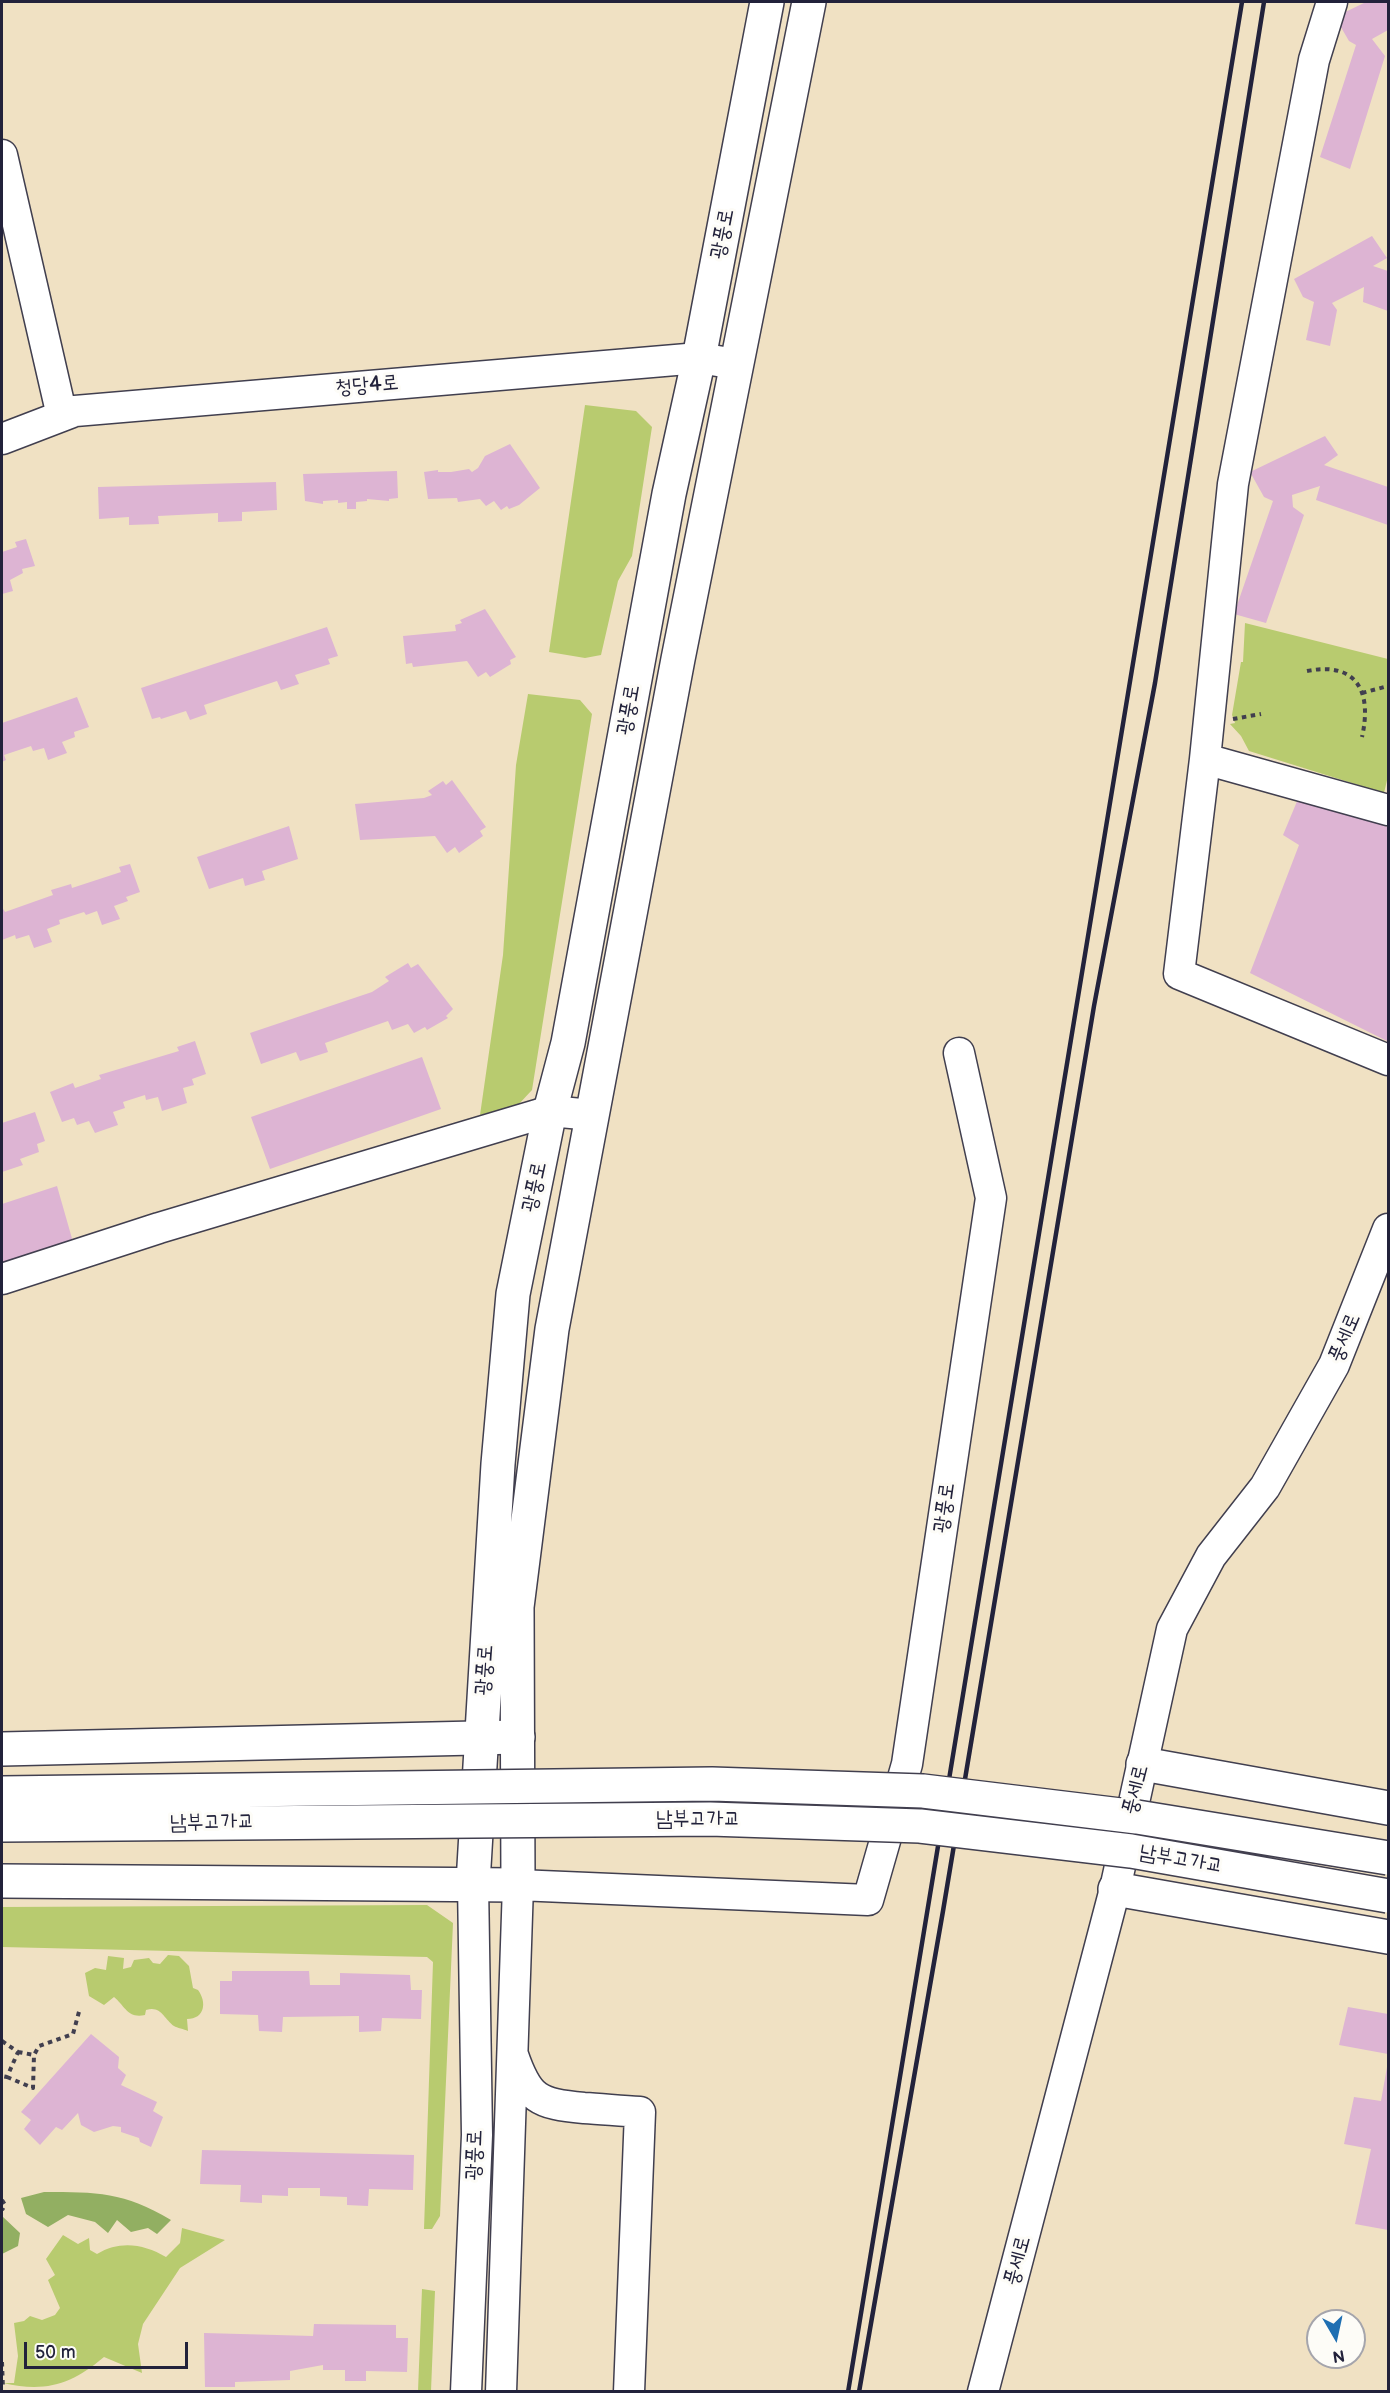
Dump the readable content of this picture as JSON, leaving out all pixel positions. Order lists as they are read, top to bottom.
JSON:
{
  "streets": {
    "main road": ["광풍로", "남부고가교"],
    "street": ["청당4로", "풍세로"]
  },
  "crossings": [
    ["광풍로", "청당4로"]
  ],
  "scale_bar": "50 m",
  "north": "bottom"
}
